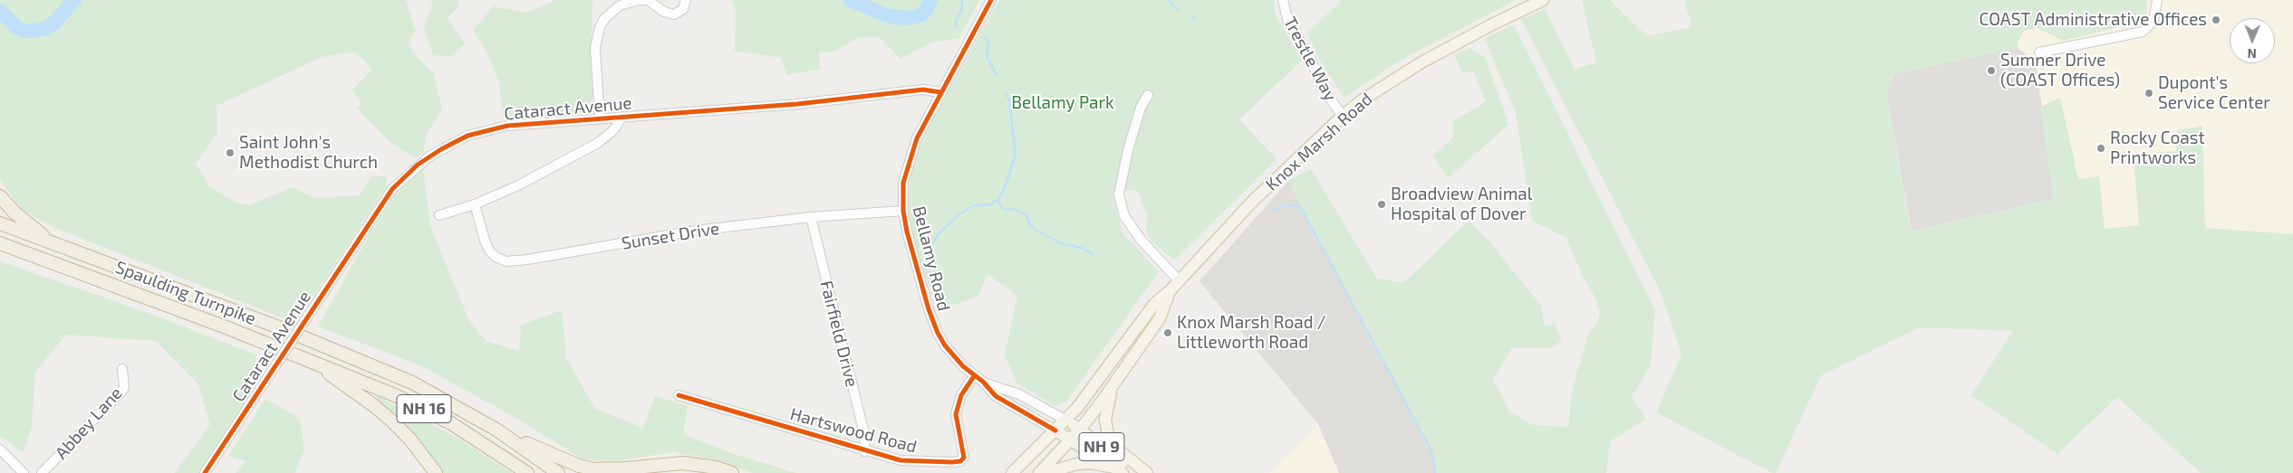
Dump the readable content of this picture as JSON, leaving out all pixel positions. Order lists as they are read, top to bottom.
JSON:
{
  "streets": {
    "highway": ["Spaulding Turnpike", "NH 16"],
    "main road": ["Knox Marsh Road", "NH 9"],
    "street": [
      "Trestle Way",
      "Cataract Avenue",
      "Sunset Drive",
      "Bellamy Road",
      "Fairfield Drive",
      "Abbey Lane",
      "Hartswood Road"
    ]
  },
  "crossings": [
    ["Trestle Way", "Knox Marsh Road"],
    ["Cataract Avenue", "Bellamy Road"],
    ["Knox Marsh Road", "Bellamy Road"],
    ["Knox Marsh Road", "NH 9"],
    ["Sunset Drive", "Bellamy Road"],
    ["Sunset Drive", "Fairfield Drive"],
    ["Bellamy Road", "Hartswood Road"],
    ["Bellamy Road", "NH 9"],
    ["Fairfield Drive", "Hartswood Road"]
  ],
  "parks": ["Bellamy Park"],
  "places": [
    "COAST Administrative Offices",
    "Sumner Drive (COAST Offices)",
    "Dupont's Service Center",
    "Rocky Coast Printworks",
    "Saint John's Methodist Church",
    "Broadview Animal Hospital of Dover",
    "Knox Marsh Road / Littleworth Road"
  ],
  "north": "bottom"
}
